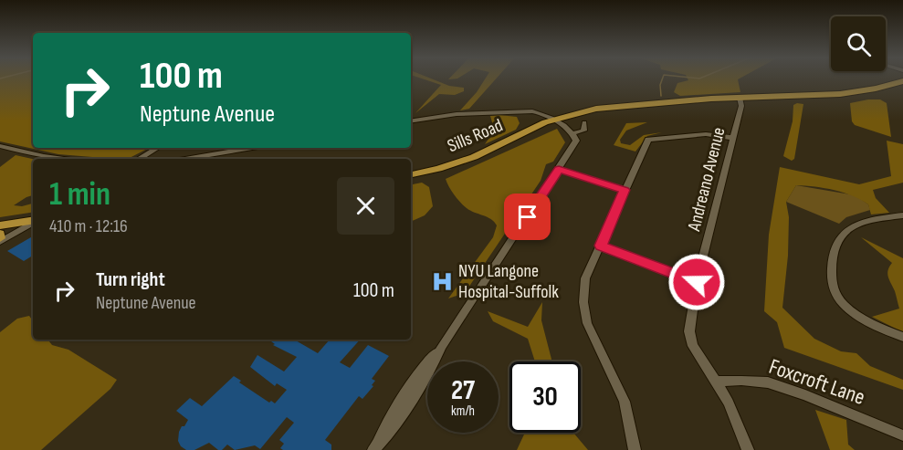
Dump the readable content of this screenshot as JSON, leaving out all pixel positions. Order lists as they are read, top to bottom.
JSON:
{
  "streets": {
    "main road": ["Sills Road"],
    "street": ["Andreano Avenue", "Foxcroft Lane"]
  },
  "crossings": [
    ["Sills Road", "Andreano Avenue"],
    ["Andreano Avenue", "Foxcroft Lane"]
  ],
  "places": {
    "hospital": ["NYU Langone Hospital-Suffolk"]
  },
  "page": {
    "turn": ["100 m", "Neptune Avenue"],
    "heading": ["1 min", "410 m · 12:16"],
    "list": [
      {
        "name": "Turn right",
        "note": "Neptune Avenue",
        "value": "100 m"
      }
    ],
    "speed": "27 km/h",
    "limit": "30"
  }
}
